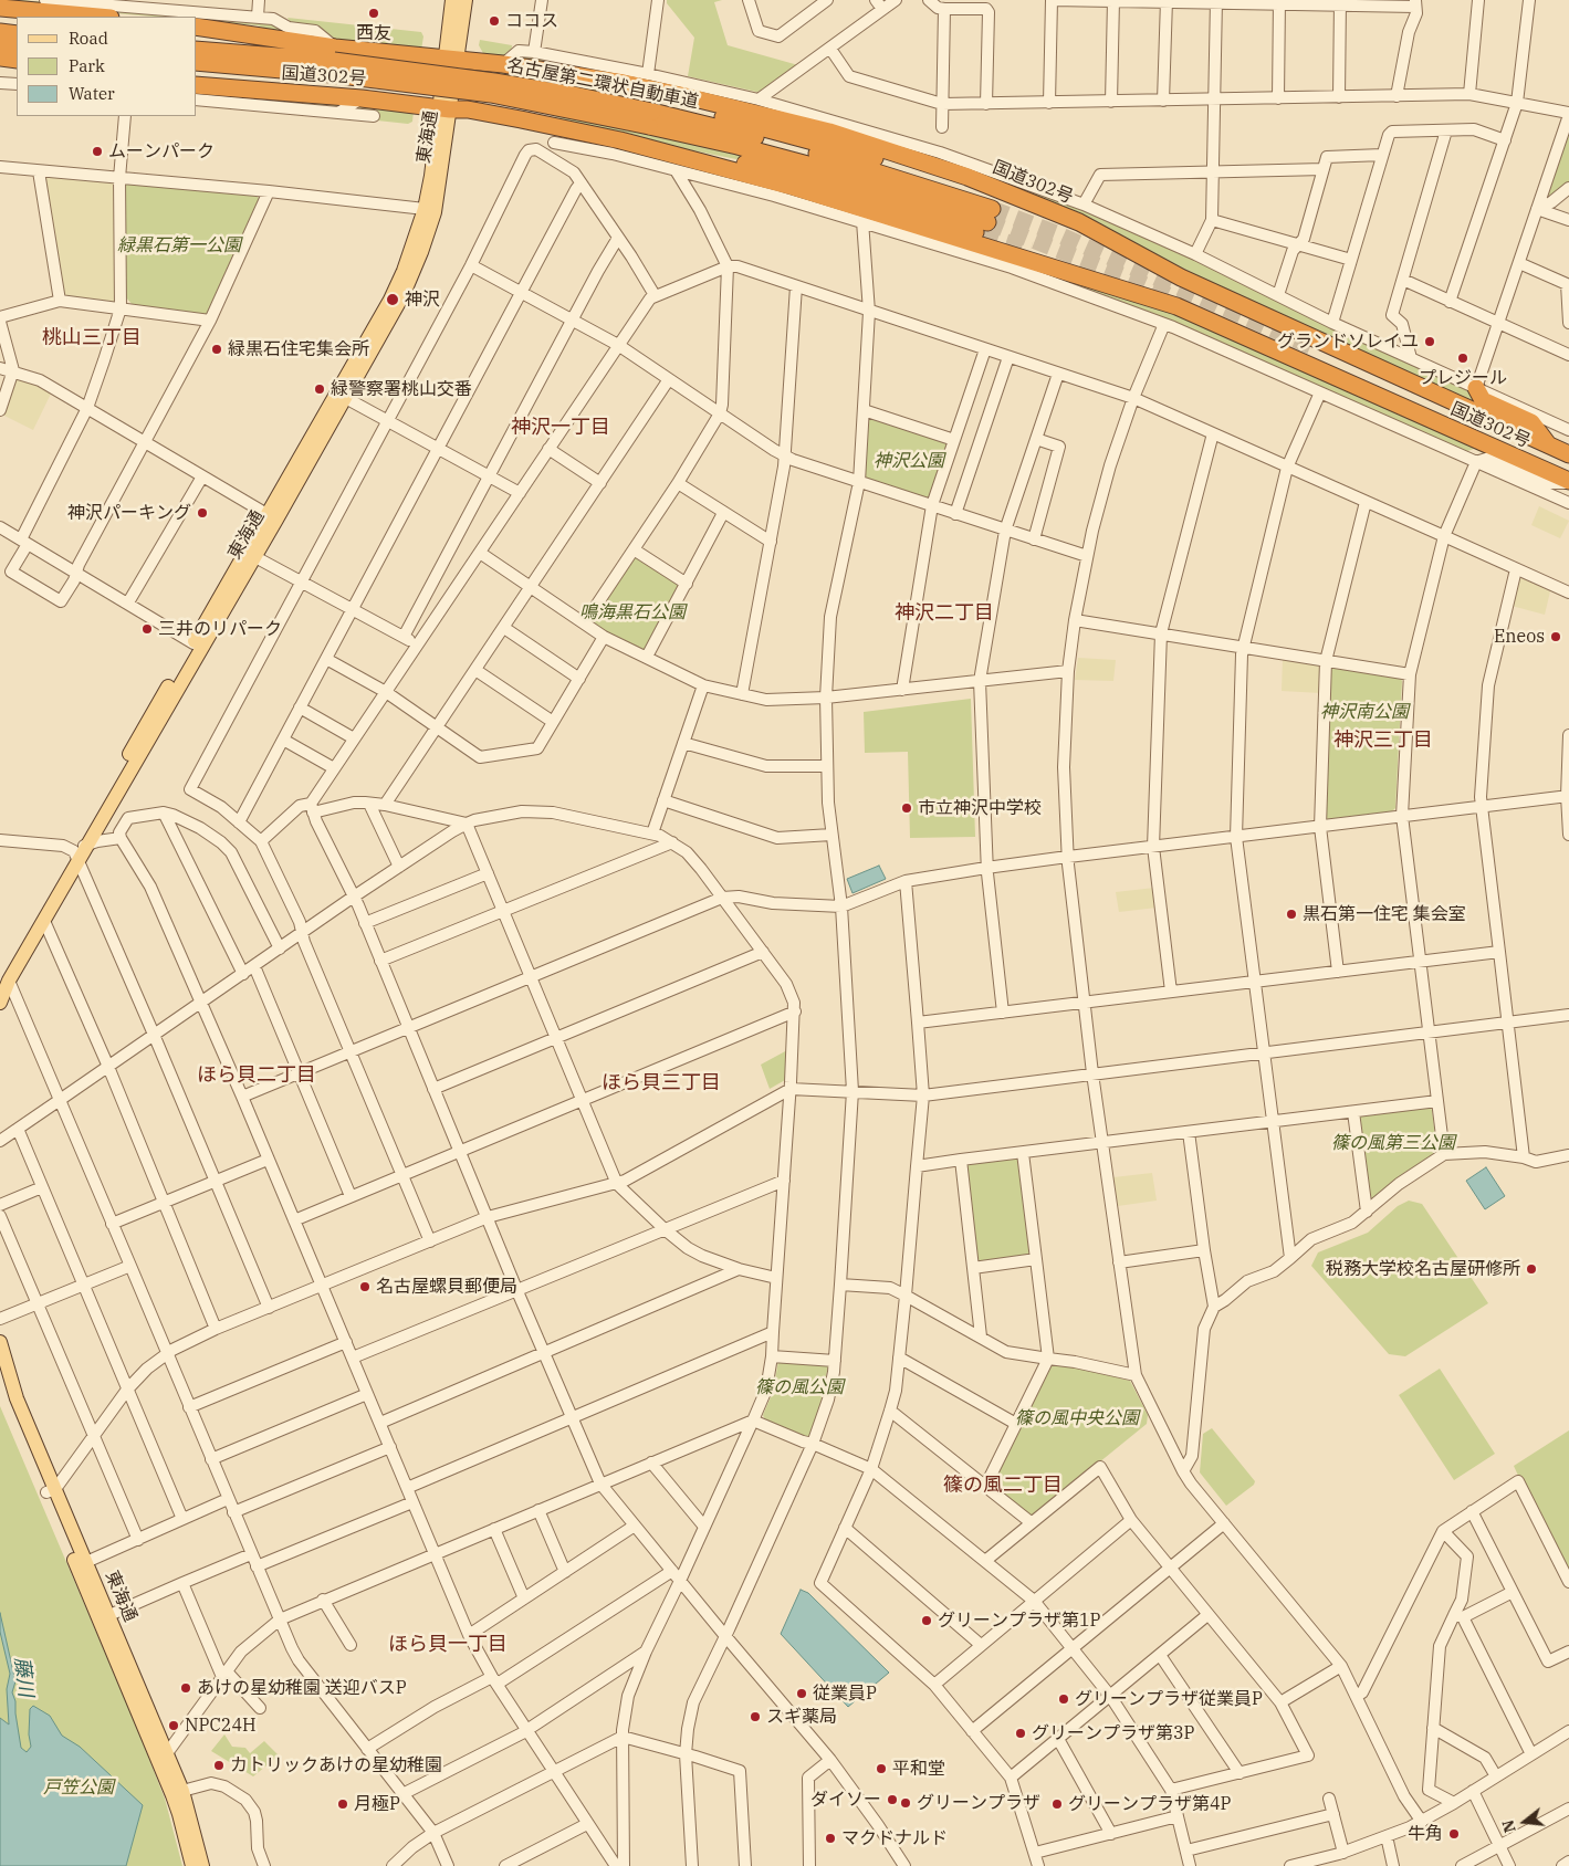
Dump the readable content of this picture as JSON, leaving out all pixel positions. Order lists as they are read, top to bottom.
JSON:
{
  "streets": {
    "highway": ["国道302号", "名古屋第二環状自動車道"],
    "main road": ["東海通"]
  },
  "crossings": [
    ["国道302号", "名古屋第二環状自動車道"],
    ["国道302号", "東海通"]
  ],
  "districts": [
    "桃山三丁目",
    "神沢一丁目",
    "神沢二丁目",
    "神沢三丁目",
    "ほら貝二丁目",
    "ほら貝三丁目",
    "篠の風二丁目",
    "ほら貝一丁目"
  ],
  "water": ["藤川"],
  "parks": [
    "緑黒石第一公園",
    "神沢公園",
    "鳴海黒石公園",
    "神沢南公園",
    "篠の風第三公園",
    "篠の風公園",
    "篠の風中央公園",
    "戸笠公園"
  ],
  "places": [
    "西友",
    "ココス",
    "ムーンパーク",
    "神沢",
    "グランドソレイユ",
    "緑黒石住宅集会所",
    "プレジール",
    "緑警察署桃山交番",
    "神沢パーキング",
    "三井のリパーク",
    "Eneos",
    "市立神沢中学校",
    "黒石第一住宅 集会室",
    "税務大学校名古屋研修所",
    "名古屋螺貝郵便局",
    "グリーンプラザ第1P",
    "あけの星幼稚園 送迎バスP",
    "従業員P",
    "グリーンプラザ従業員P",
    "スギ薬局",
    "NPC24H",
    "グリーンプラザ第3P",
    "カトリックあけの星幼稚園",
    "平和堂",
    "ダイソー",
    "グリーンプラザ",
    "月極P",
    "グリーンプラザ第4P",
    "牛角",
    "マクドナルド"
  ],
  "legend": ["Road", "Park", "Water"],
  "north": "left"
}
